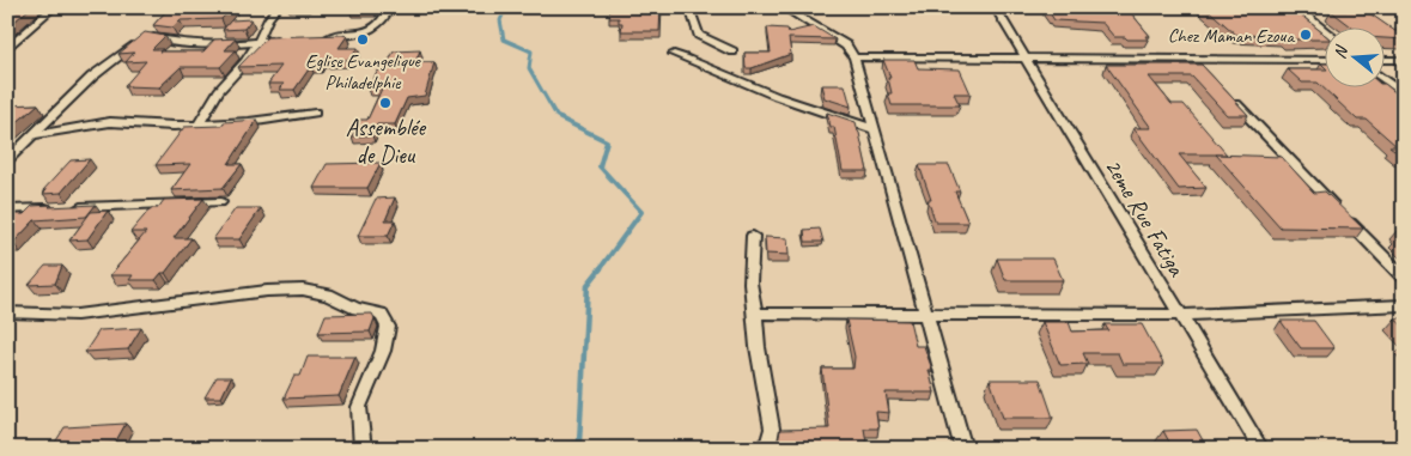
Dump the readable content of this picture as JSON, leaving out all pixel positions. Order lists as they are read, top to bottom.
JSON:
{
  "streets": {
    "street": ["2eme Rue Fatiga"]
  },
  "places": ["Chez Maman Ezoua", "Eglise Evangelique Philadelphie", "Assemblée de Dieu"],
  "north": "left"
}
